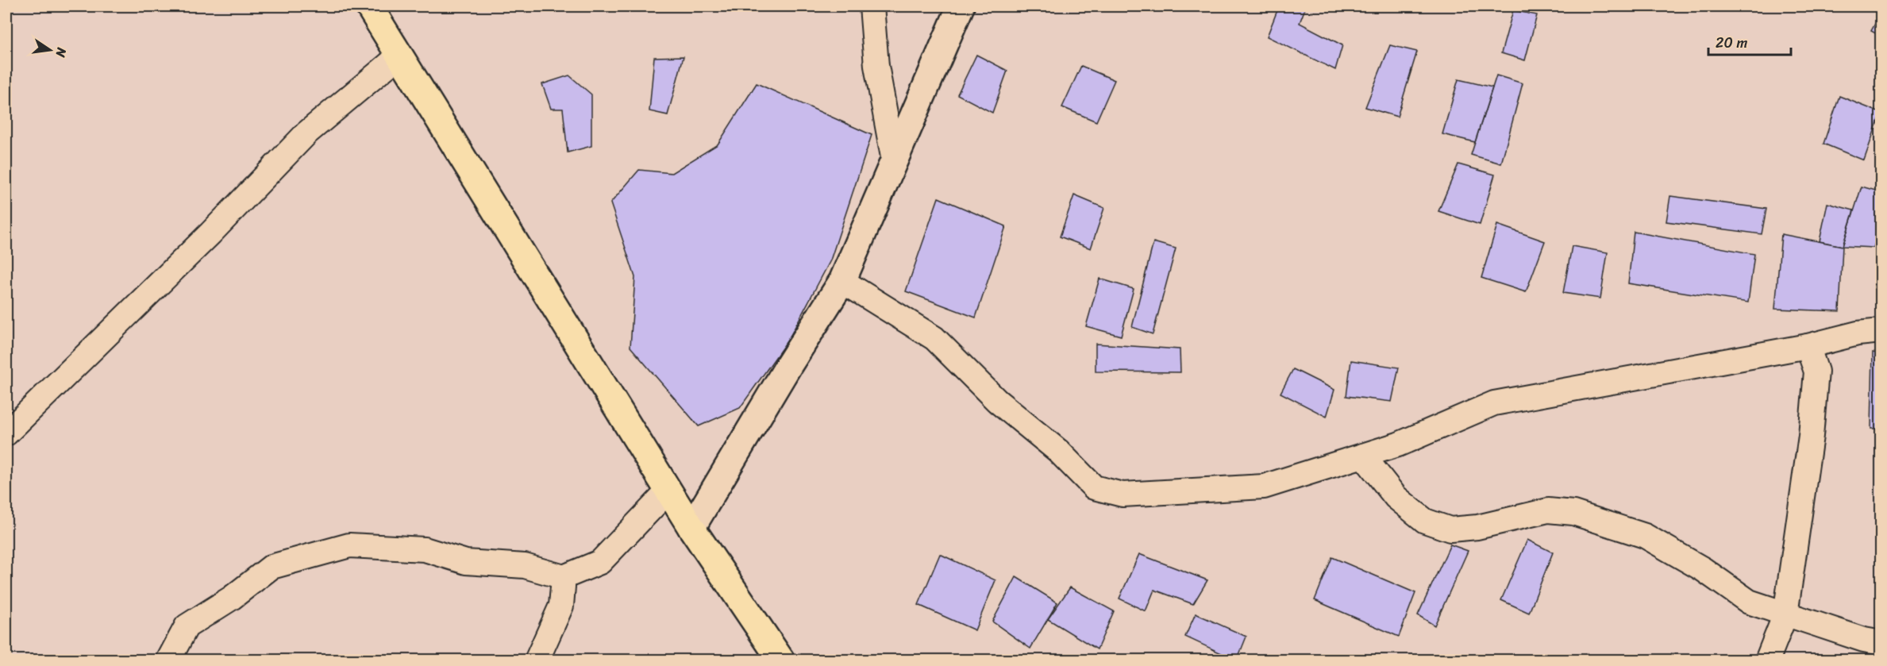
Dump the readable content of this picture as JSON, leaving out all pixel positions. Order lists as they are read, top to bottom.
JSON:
{
  "scale_bar": "20 m",
  "north": "right"
}
